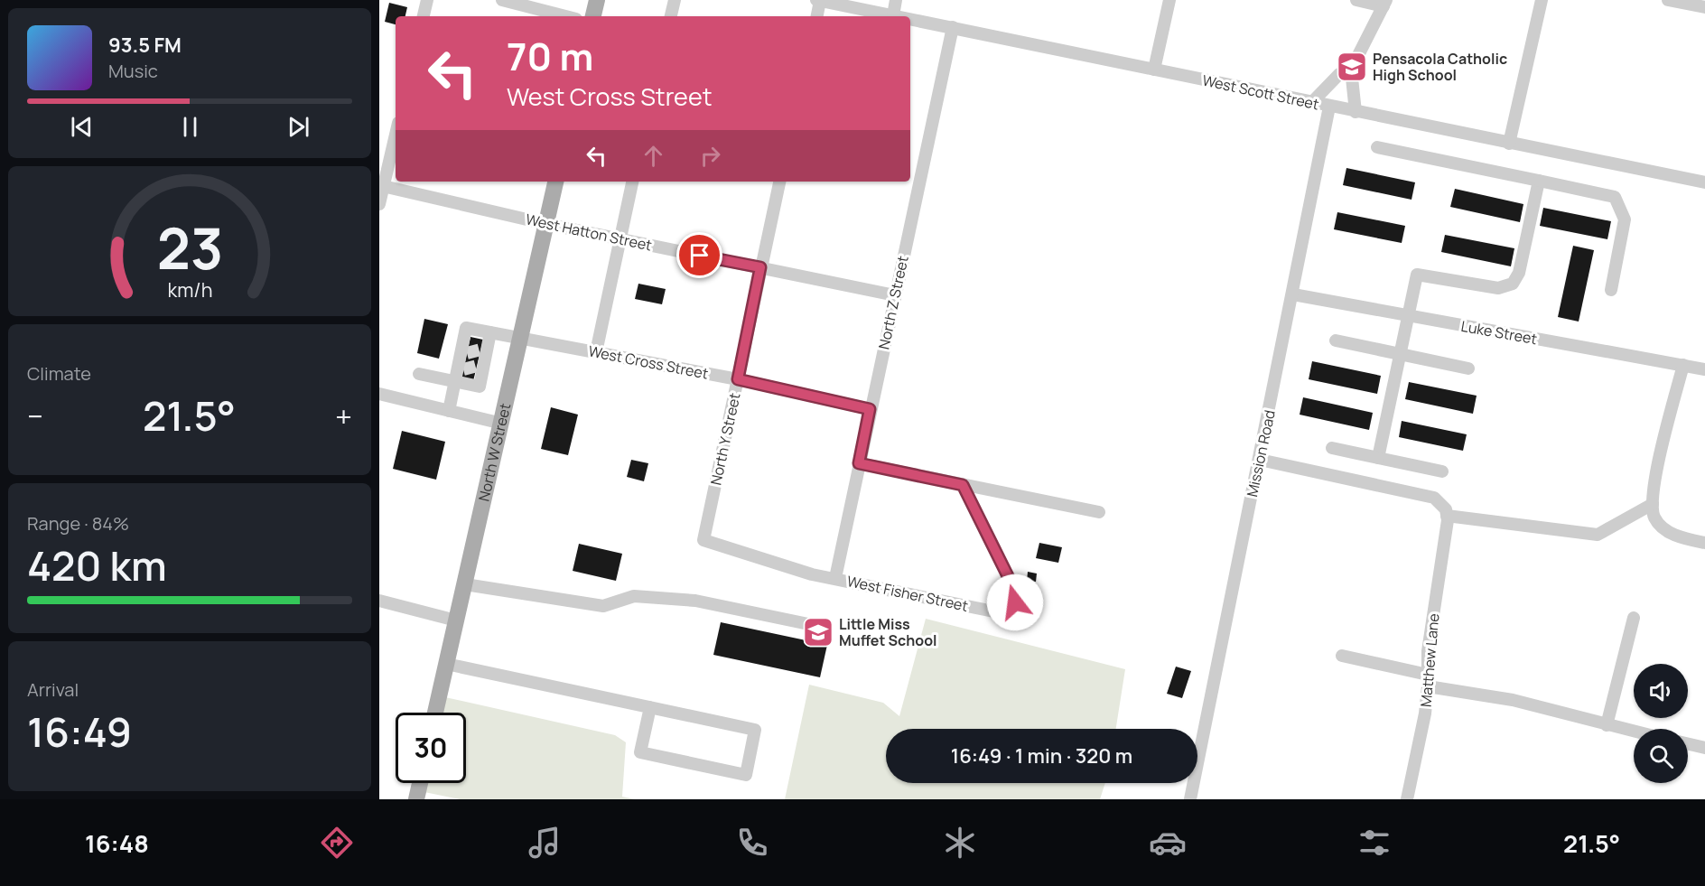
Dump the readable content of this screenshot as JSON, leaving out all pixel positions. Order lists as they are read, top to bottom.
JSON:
{
  "streets": {
    "main road": ["North W Street"],
    "street": [
      "West Scott Street",
      "West Hatton Street",
      "North Z Street",
      "Luke Street",
      "West Cross Street",
      "North Y Street",
      "Mission Road",
      "West Fisher Street",
      "Matthew Lane"
    ]
  },
  "crossings": [
    ["West Scott Street", "North Z Street"],
    ["West Scott Street", "Mission Road"],
    ["West Hatton Street", "North Z Street"],
    ["West Hatton Street", "North Y Street"],
    ["West Hatton Street", "North W Street"],
    ["North Z Street", "West Cross Street"],
    ["North Z Street", "West Fisher Street"],
    ["Luke Street", "Mission Road"],
    ["West Cross Street", "North Y Street"],
    ["West Cross Street", "North W Street"],
    ["North Y Street", "West Fisher Street"]
  ],
  "places": {
    "school or university": ["Pensacola Catholic High School", "Little Miss Muffet School"]
  },
  "page": {
    "turn": ["70 m", "West Cross Street"],
    "song": ["93.5 FM", "Music"],
    "tile": [
      "Climate",
      ["Range · 84%", "420 km"],
      ["Arrival", "16:49"]
    ],
    "heat": ["−", "21.5°", "+"],
    "limit": "30",
    "trip": "16:49 · 1 min · 320 m",
    "tabs": ["16:48", "21.5°"],
    "gauge": ["23", "km/h"]
  }
}
